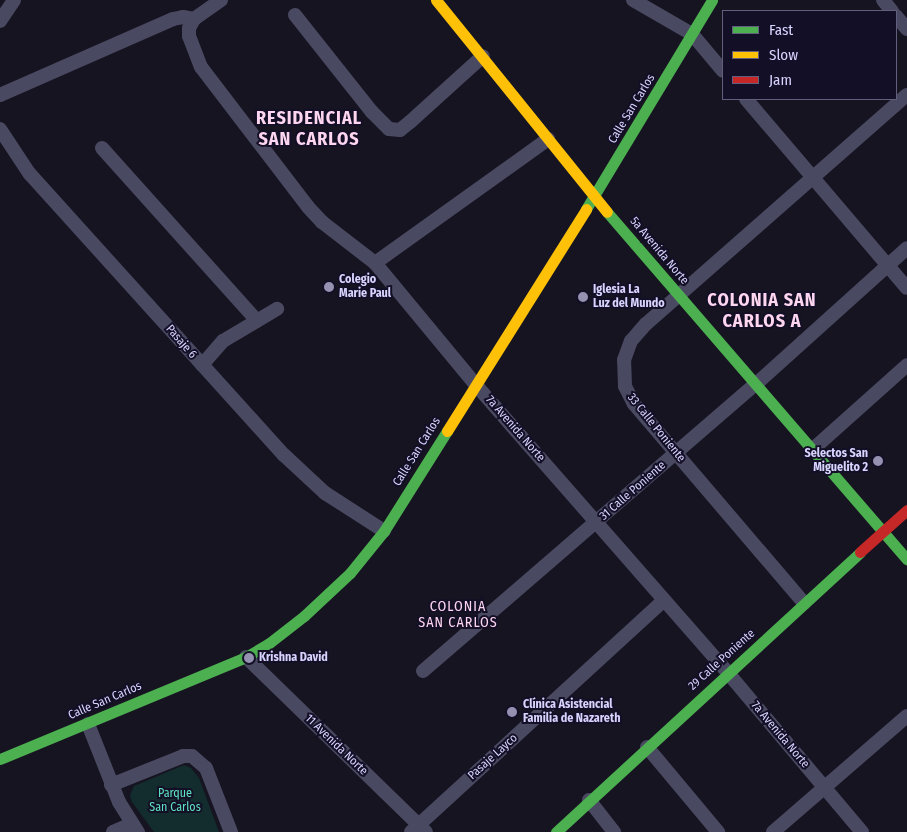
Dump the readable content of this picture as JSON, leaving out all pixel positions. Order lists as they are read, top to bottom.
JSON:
{
  "streets": {
    "street": [
      "Calle San Carlos",
      "5a Avenida Norte",
      "Pasaje 6",
      "33 Calle Poniente",
      "7a Avenida Norte",
      "31 Calle Poniente",
      "29 Calle Poniente",
      "11 Avenida Norte",
      "Pasaje Layco"
    ]
  },
  "crossings": [
    ["Calle San Carlos", "5a Avenida Norte"],
    ["Calle San Carlos", "Pasaje 6"],
    ["Calle San Carlos", "7a Avenida Norte"],
    ["Calle San Carlos", "11 Avenida Norte"],
    ["5a Avenida Norte", "33 Calle Poniente"],
    ["5a Avenida Norte", "31 Calle Poniente"],
    ["5a Avenida Norte", "29 Calle Poniente"],
    ["33 Calle Poniente", "31 Calle Poniente"],
    ["33 Calle Poniente", "29 Calle Poniente"],
    ["7a Avenida Norte", "31 Calle Poniente"],
    ["7a Avenida Norte", "29 Calle Poniente"],
    ["7a Avenida Norte", "Pasaje Layco"],
    ["11 Avenida Norte", "Pasaje Layco"]
  ],
  "districts": ["RESIDENCIAL SAN CARLOS", "COLONIA SAN CARLOS A", "COLONIA SAN CARLOS"],
  "parks": ["Parque San Carlos"],
  "places": [
    "Colegio Marie Paul",
    "Iglesia La Luz del Mundo",
    "Selectos San Miguelito 2",
    "Krishna David",
    "Clínica Asistencial Familia de Nazareth"
  ],
  "legend": ["Fast", "Slow", "Jam"]
}
